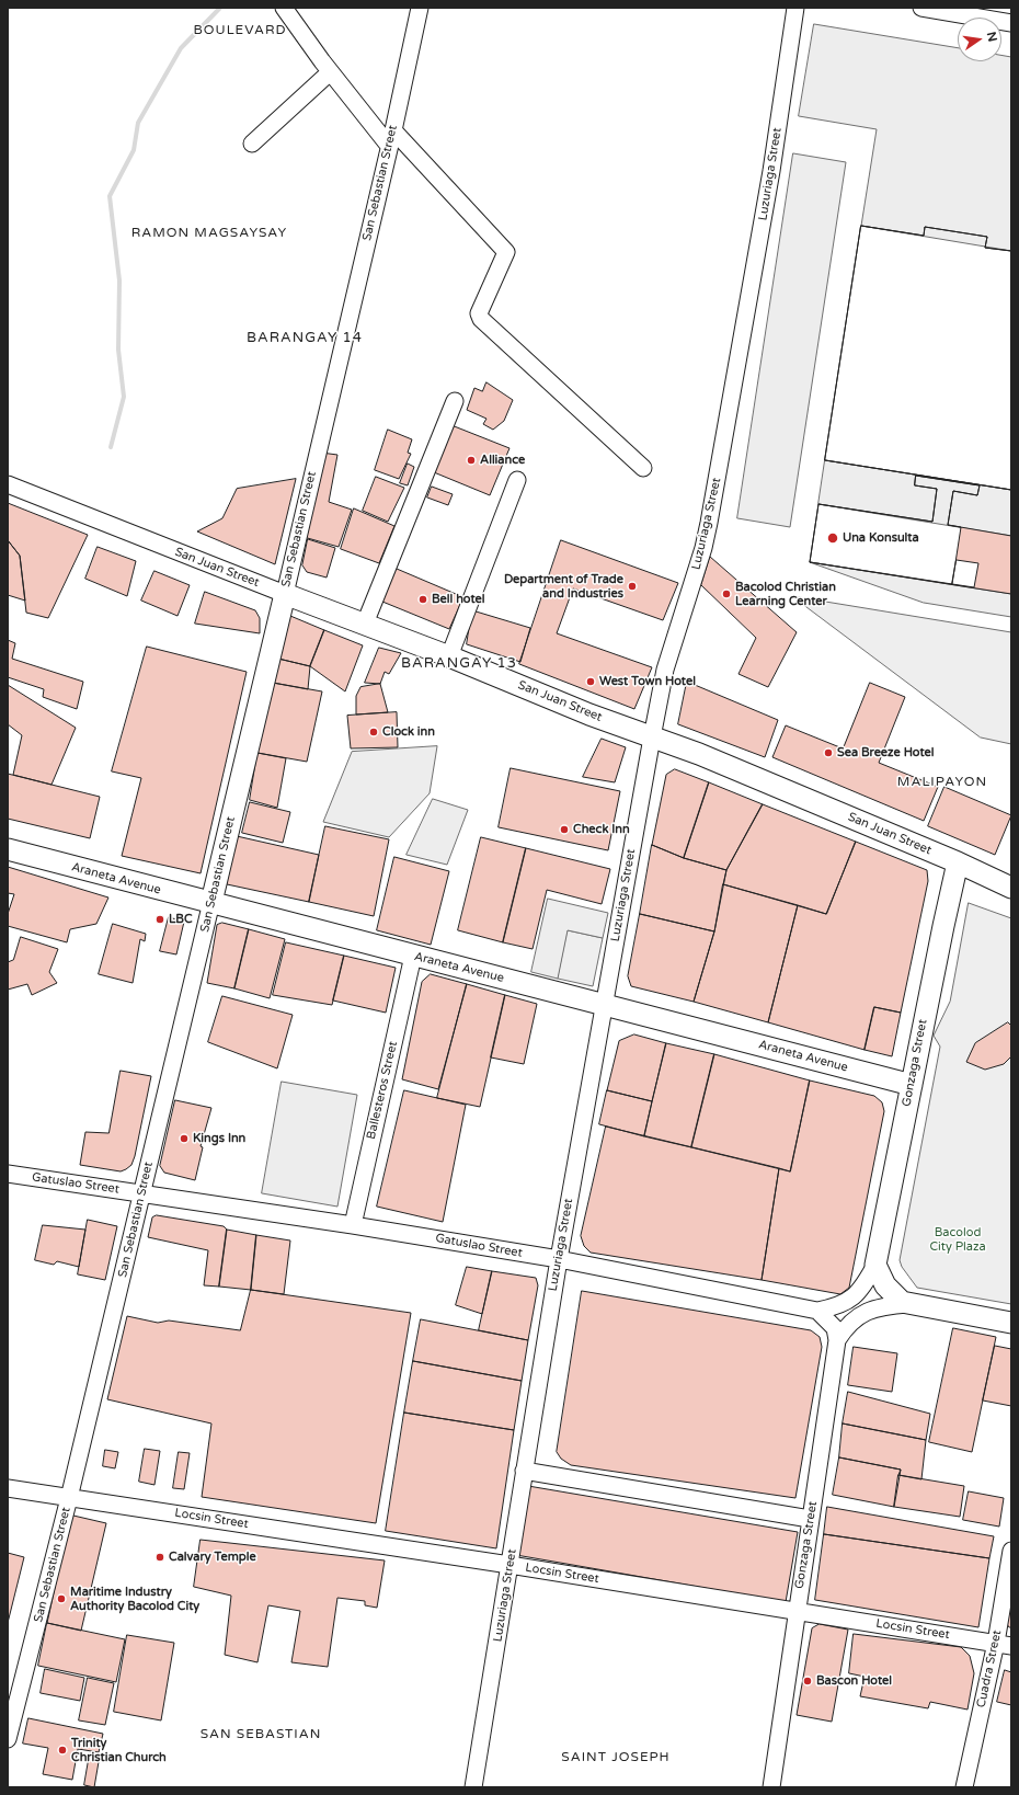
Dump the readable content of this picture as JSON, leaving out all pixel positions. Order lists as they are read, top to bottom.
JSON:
{
  "streets": {
    "main road": [
      "San Sebastian Street",
      "San Juan Street",
      "Araneta Avenue",
      "Gonzaga Street"
    ],
    "street": [
      "Luzuriaga Street",
      "Ballesteros Street",
      "Gatuslao Street",
      "Locsin Street",
      "Cuadra Street"
    ]
  },
  "crossings": [
    ["Luzuriaga Street", "San Juan Street"],
    ["Luzuriaga Street", "Araneta Avenue"],
    ["Luzuriaga Street", "Gatuslao Street"],
    ["Luzuriaga Street", "Locsin Street"],
    ["San Sebastian Street", "San Juan Street"],
    ["San Sebastian Street", "Araneta Avenue"],
    ["San Sebastian Street", "Gatuslao Street"],
    ["San Sebastian Street", "Locsin Street"],
    ["San Juan Street", "Gonzaga Street"],
    ["Araneta Avenue", "Gonzaga Street"],
    ["Araneta Avenue", "Ballesteros Street"],
    ["Gonzaga Street", "Gatuslao Street"],
    ["Gonzaga Street", "Locsin Street"],
    ["Ballesteros Street", "Gatuslao Street"],
    ["Locsin Street", "Cuadra Street"]
  ],
  "districts": [
    "BOULEVARD",
    "RAMON MAGSAYSAY",
    "BARANGAY 14",
    "BARANGAY 13",
    "MALIPAYON",
    "SAN SEBASTIAN",
    "SAINT JOSEPH"
  ],
  "parks": ["Bacolod City Plaza"],
  "places": [
    "Alliance",
    "Una Konsulta",
    "Department of Trade and Industries",
    "Bacolod Christian Learning Center",
    "Bell hotel",
    "West Town Hotel",
    "Clock inn",
    "Sea Breeze Hotel",
    "Check Inn",
    "LBC",
    "Kings Inn",
    "Calvary Temple",
    "Maritime Industry Authority Bacolod City",
    "Bascon Hotel",
    "Trinity Christian Church"
  ],
  "north": "right"
}
